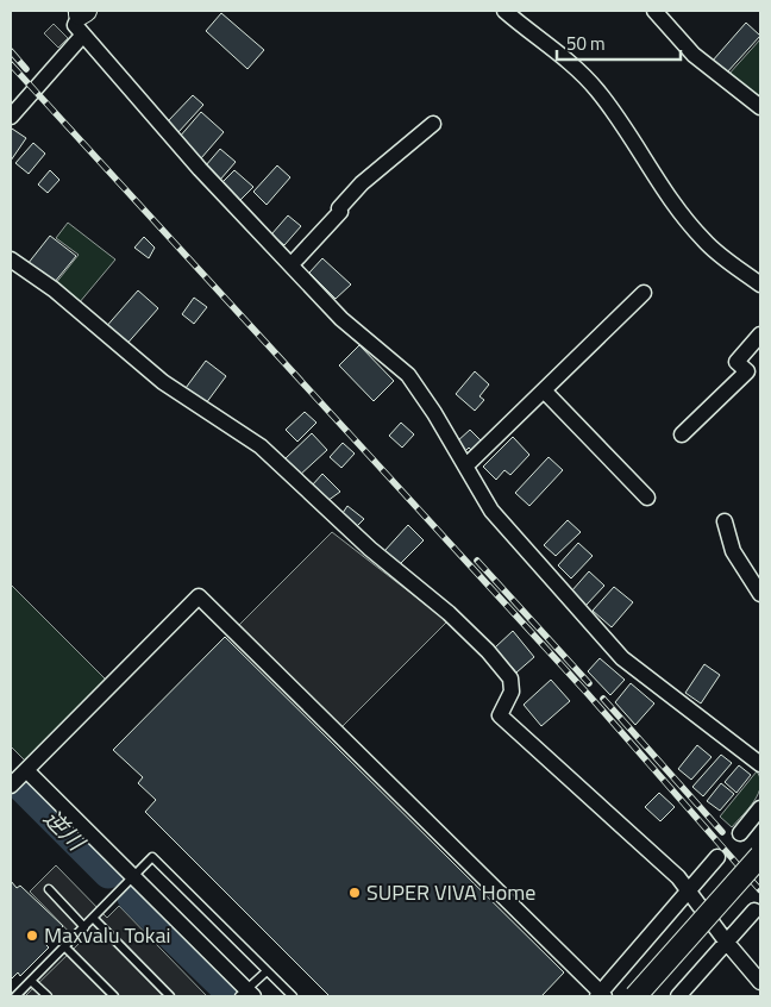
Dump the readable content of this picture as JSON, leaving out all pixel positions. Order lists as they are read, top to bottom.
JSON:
{
  "water": ["逆川"],
  "places": ["SUPER VIVA Home", "Maxvalu Tokai"],
  "scale_bar": "50 m"
}
